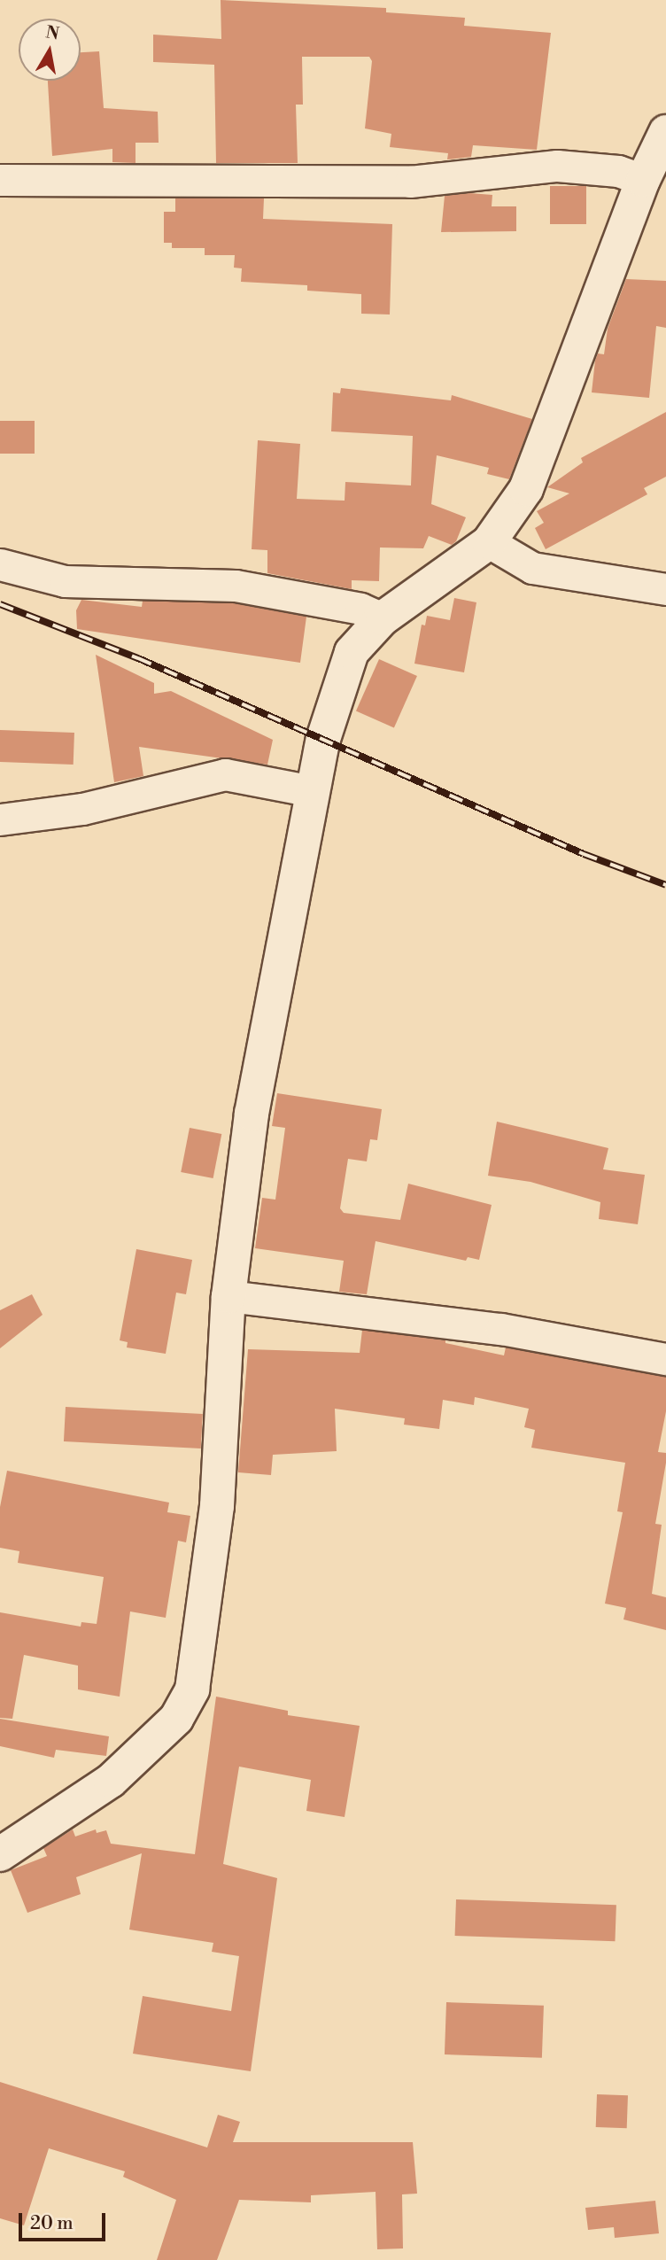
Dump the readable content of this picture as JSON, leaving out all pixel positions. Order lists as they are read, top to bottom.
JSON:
{
  "scale_bar": "20 m",
  "north": "top"
}
